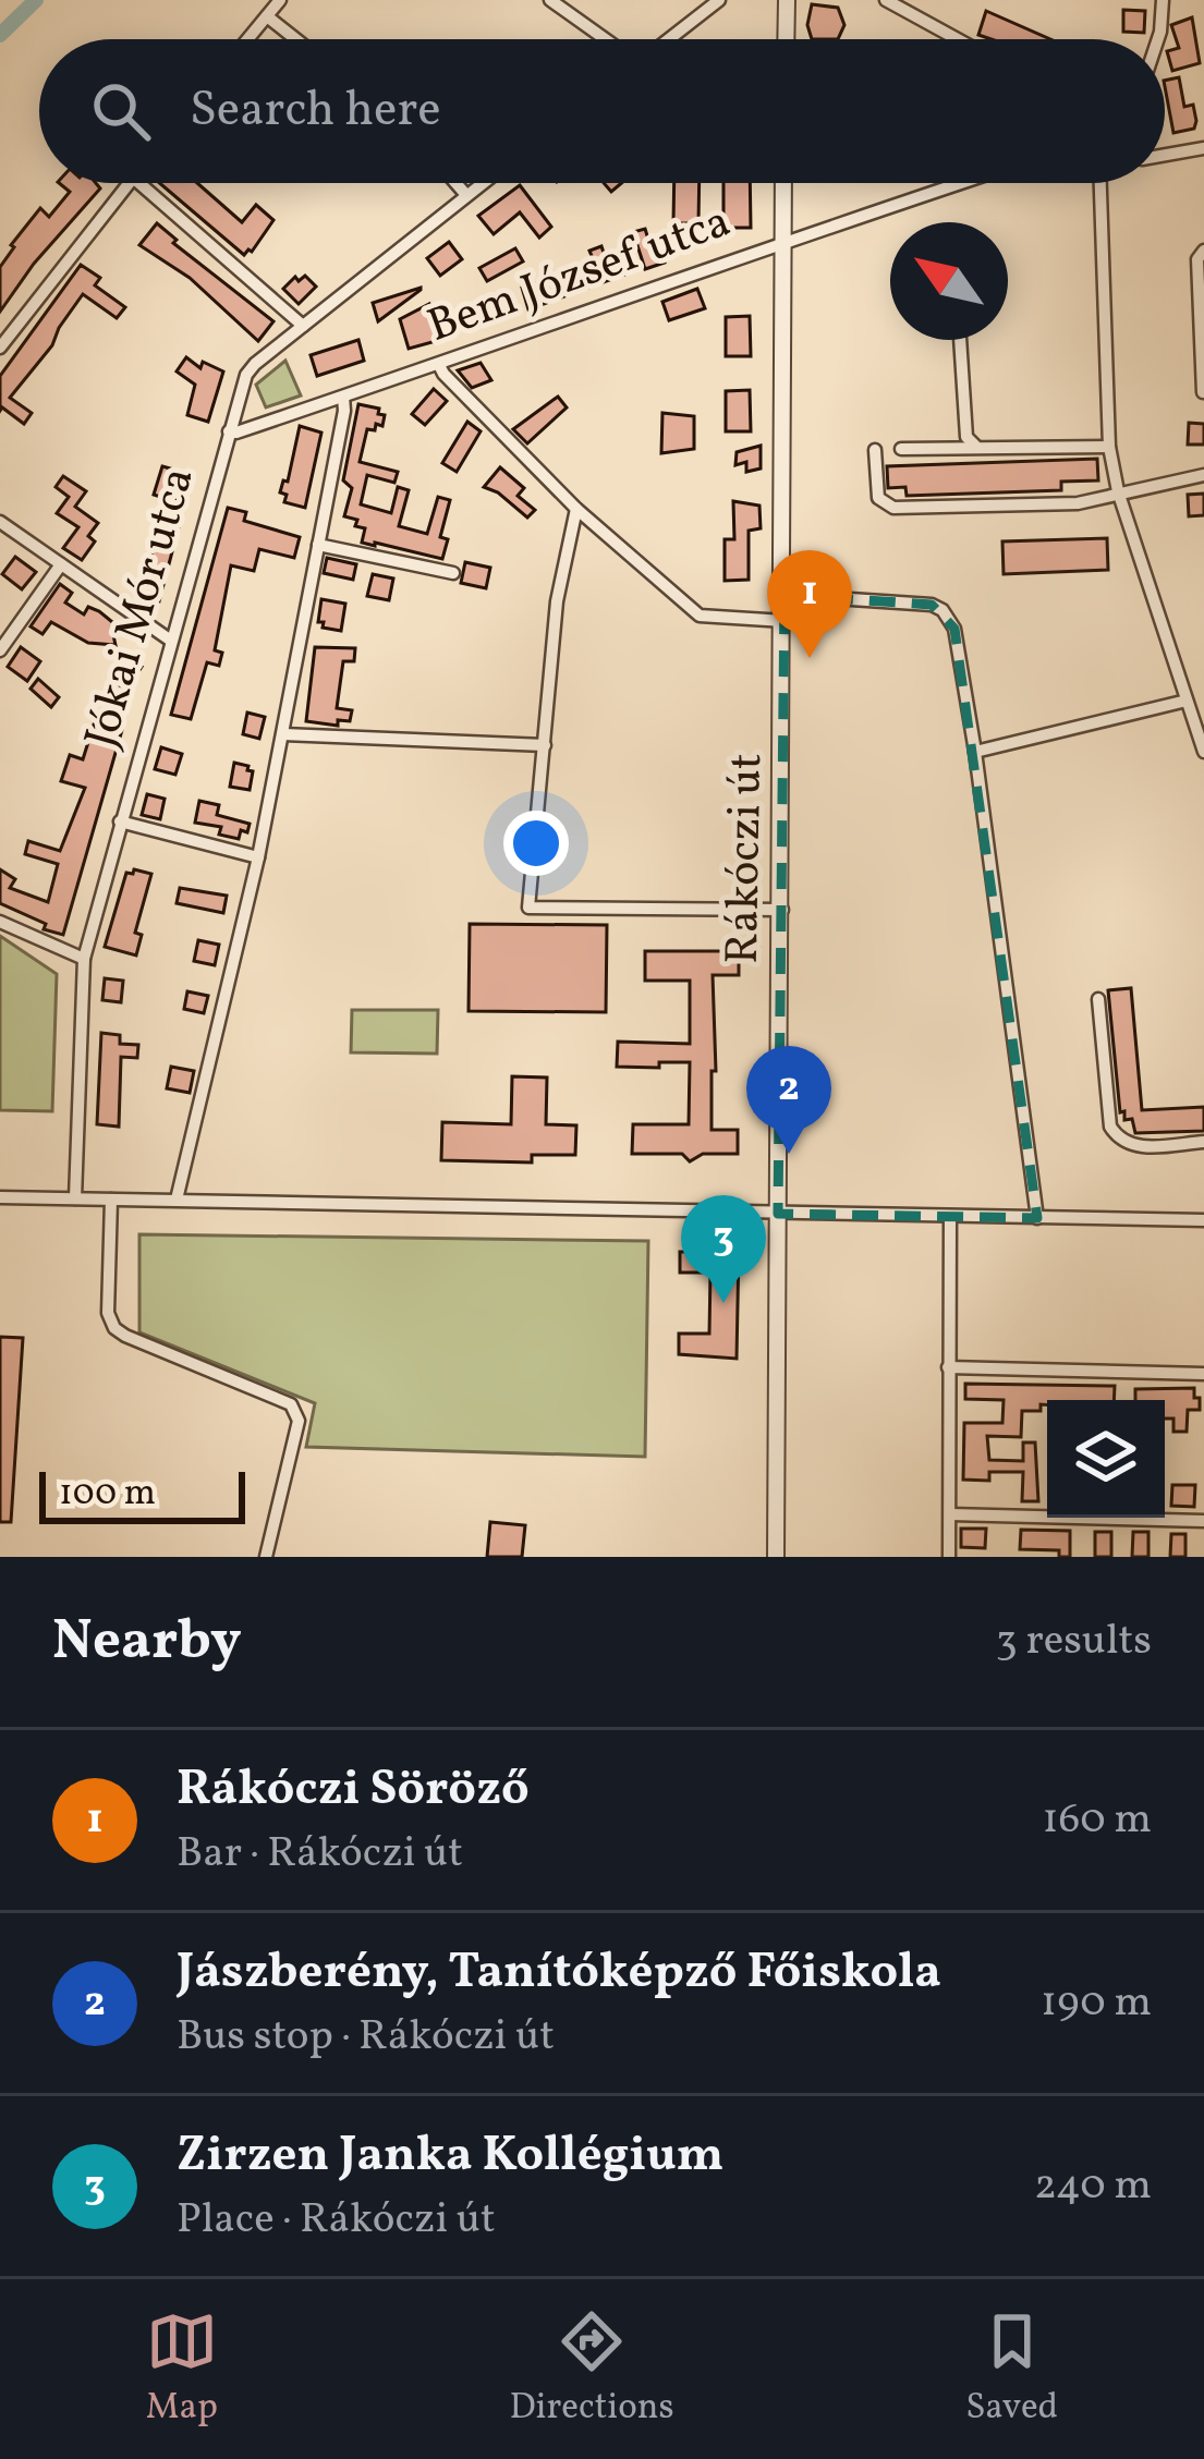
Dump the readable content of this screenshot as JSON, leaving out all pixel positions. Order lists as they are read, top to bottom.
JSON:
{
  "streets": {
    "street": ["Bem József utca", "Jókai Mór utca", "Rákóczi út"]
  },
  "crossings": [
    ["Bem József utca", "Jókai Mór utca"],
    ["Bem József utca", "Rákóczi út"]
  ],
  "scale_bar": "100 m",
  "north": "top left",
  "page": {
    "search": "Search here",
    "pins": ["1", "2", "3"],
    "scale": "100 m",
    "heading": ["Nearby", "3 results"],
    "list": [
      {
        "mark": "1",
        "name": "Rákóczi Söröző",
        "note": "Bar · Rákóczi út",
        "value": "160 m"
      },
      {
        "mark": "2",
        "name": "Jászberény, Tanítóképző Főiskola",
        "note": "Bus stop · Rákóczi út",
        "value": "190 m"
      },
      {
        "mark": "3",
        "name": "Zirzen Janka Kollégium",
        "note": "Place · Rákóczi út",
        "value": "240 m"
      }
    ],
    "nav": ["Map", "Directions", "Saved"]
  }
}
